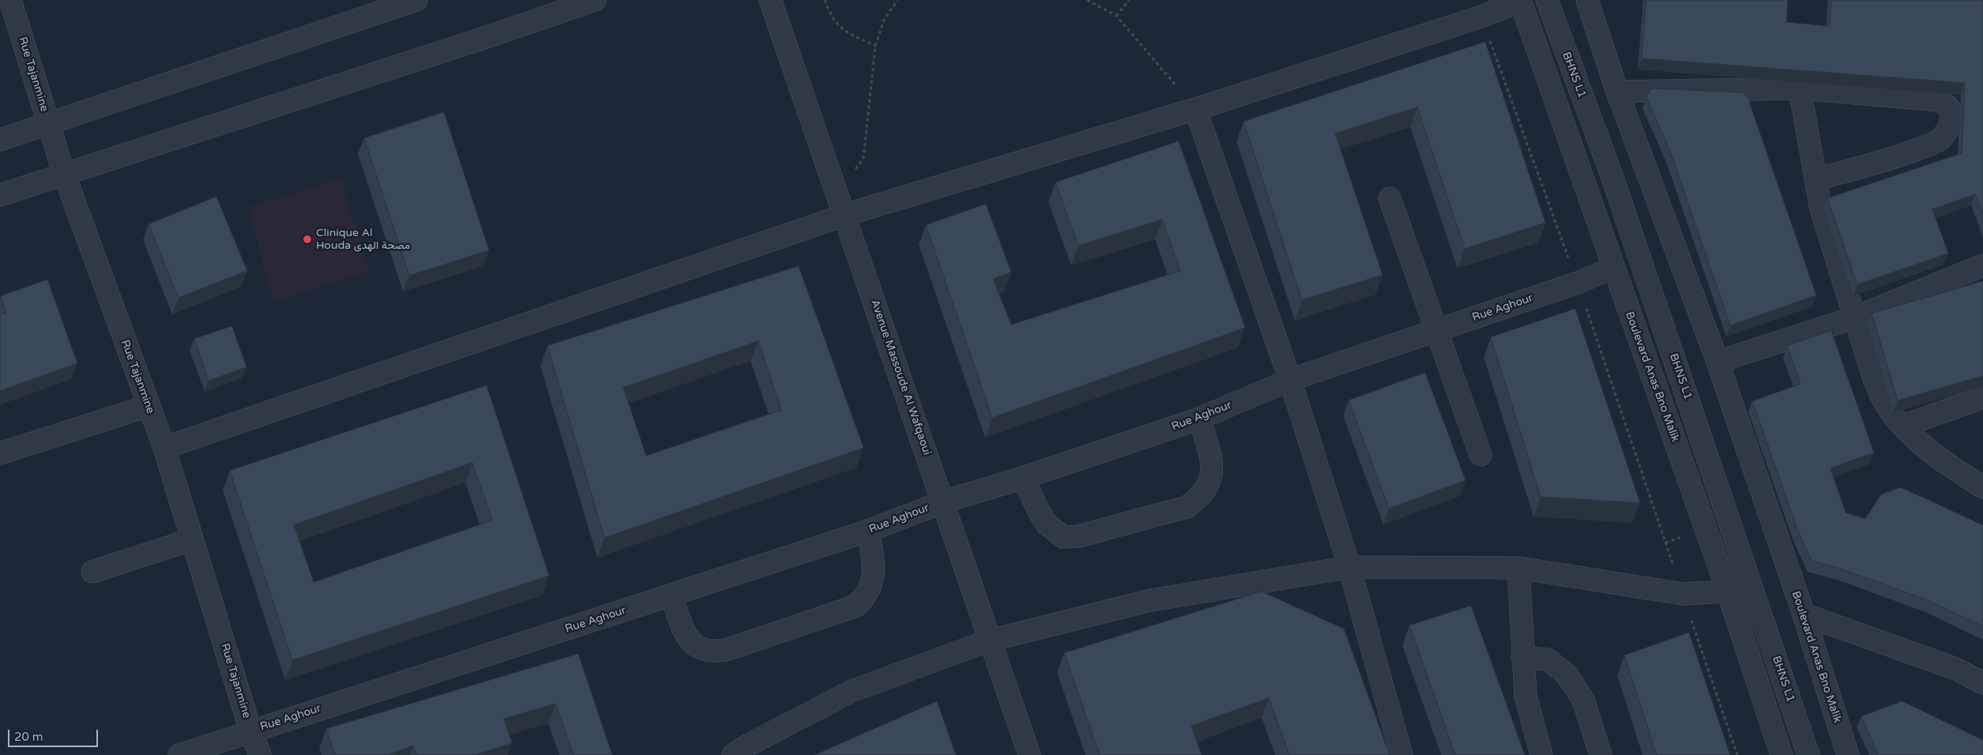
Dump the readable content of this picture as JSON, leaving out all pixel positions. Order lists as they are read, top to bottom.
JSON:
{
  "streets": {
    "street": [
      "Rue Tajanmine",
      "BHNS L1",
      "Rue Aghour",
      "Boulevard Anas Bno Malik",
      "Avenue Massoude Al Wafqaoui"
    ]
  },
  "crossings": [
    ["Rue Tajanmine", "Rue Aghour"],
    ["Rue Aghour", "Boulevard Anas Bno Malik"],
    ["Rue Aghour", "Avenue Massoude Al Wafqaoui"]
  ],
  "places": ["Clinique Al Houda مصحة الهدى"],
  "scale_bar": "20 m"
}
